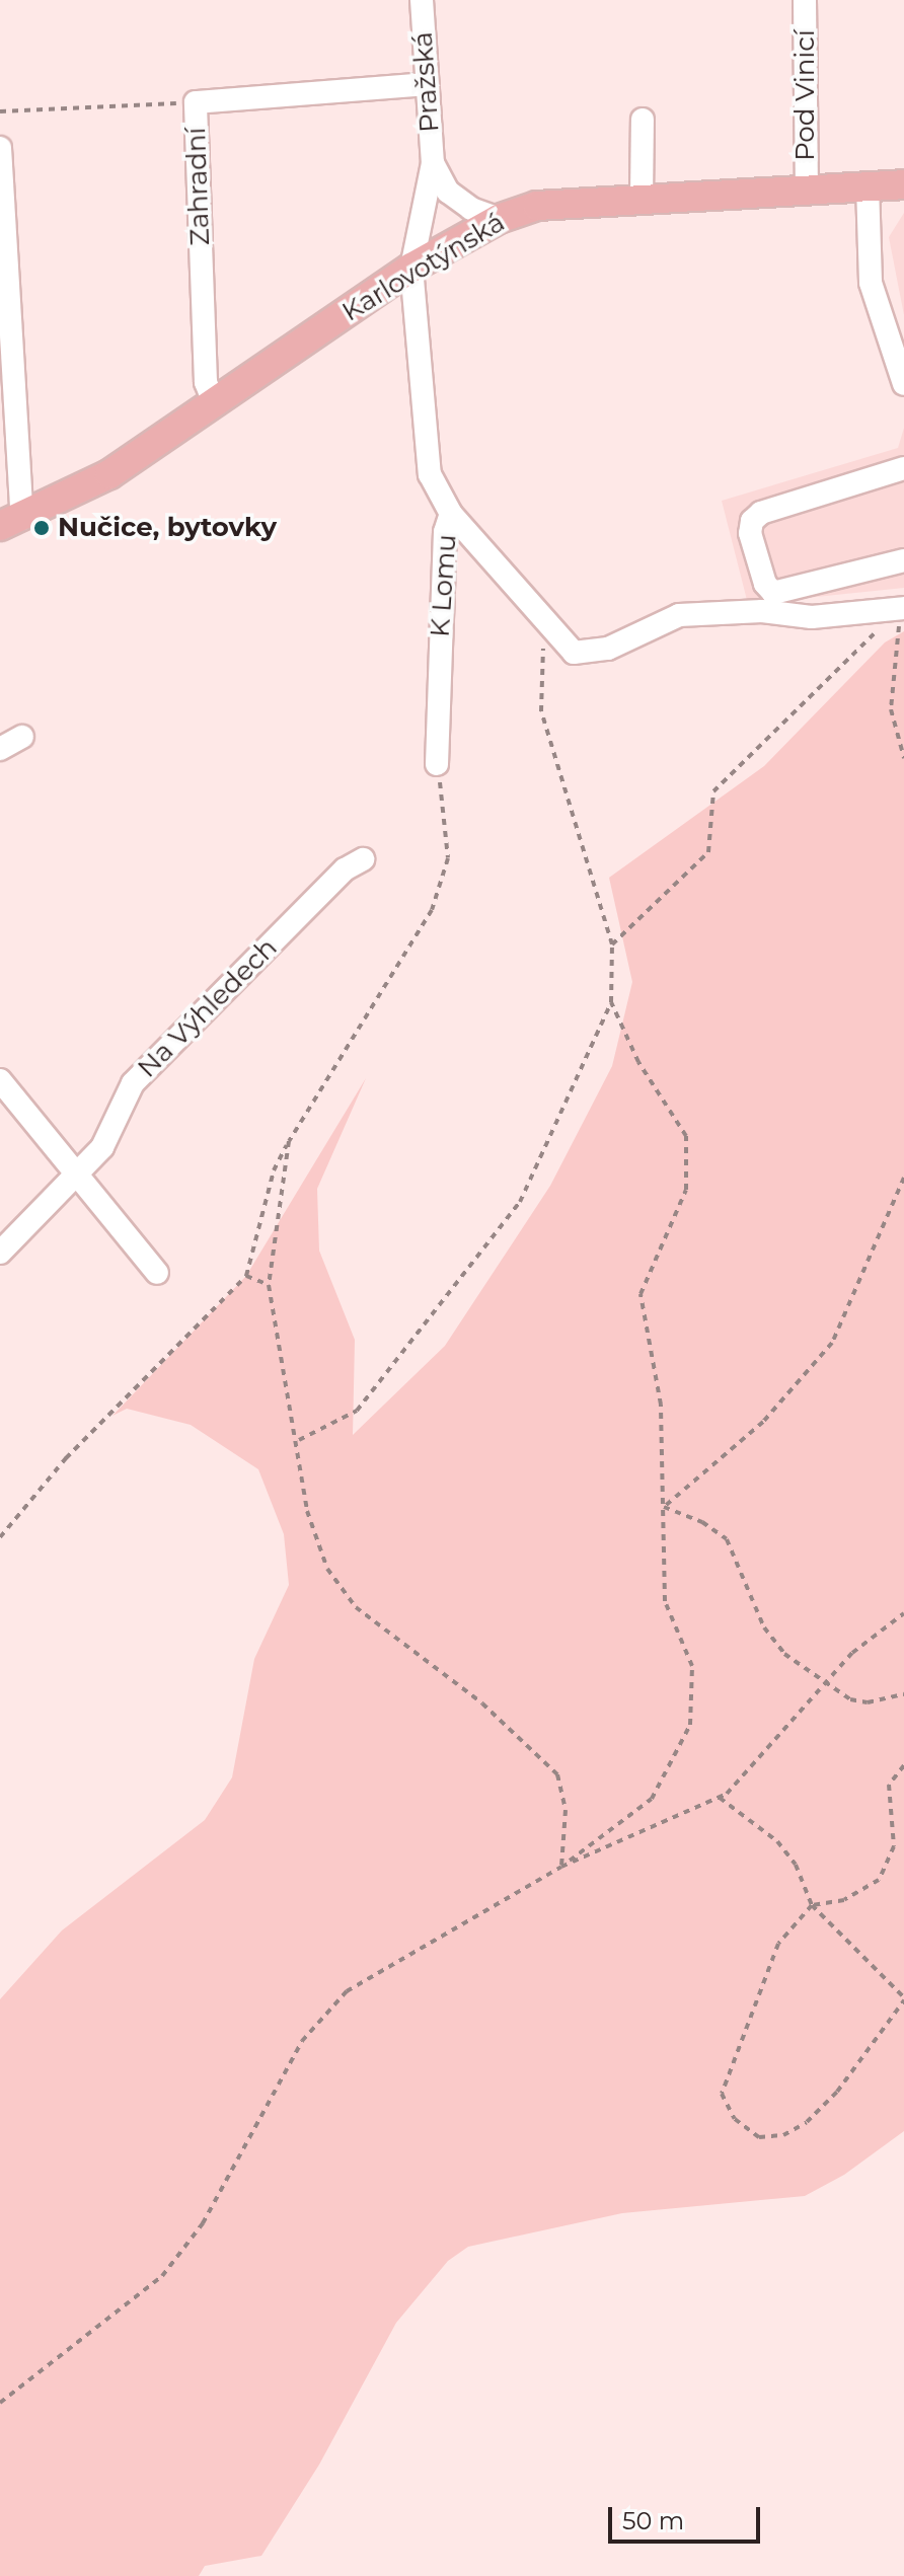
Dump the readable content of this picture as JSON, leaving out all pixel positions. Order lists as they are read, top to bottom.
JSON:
{
  "streets": {
    "main road": ["Karlovotýnská"],
    "street": [
      "Pražská",
      "Pod Vinicí",
      "Zahradní",
      "K Lomu",
      "Na Výhledech"
    ]
  },
  "crossings": [
    ["Pražská", "Zahradní"],
    ["Pražská", "Karlovotýnská"],
    ["Pražská", "K Lomu"],
    ["Pod Vinicí", "Karlovotýnská"],
    ["Zahradní", "Karlovotýnská"],
    ["Karlovotýnská", "K Lomu"]
  ],
  "places": ["Nučice, bytovky"],
  "scale_bar": "50 m"
}
